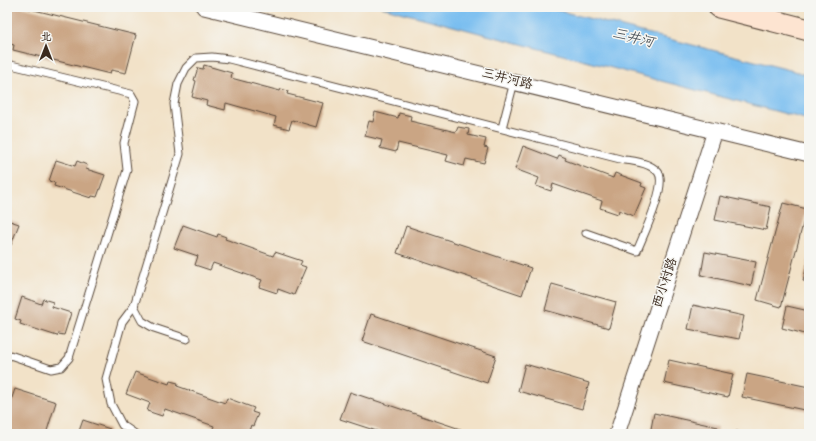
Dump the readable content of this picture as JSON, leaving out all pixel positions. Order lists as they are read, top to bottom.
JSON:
{
  "streets": {
    "street": ["三井河路", "西小村路"]
  },
  "crossings": [
    ["三井河路", "西小村路"]
  ],
  "water": ["三井河"],
  "north": "top"
}
